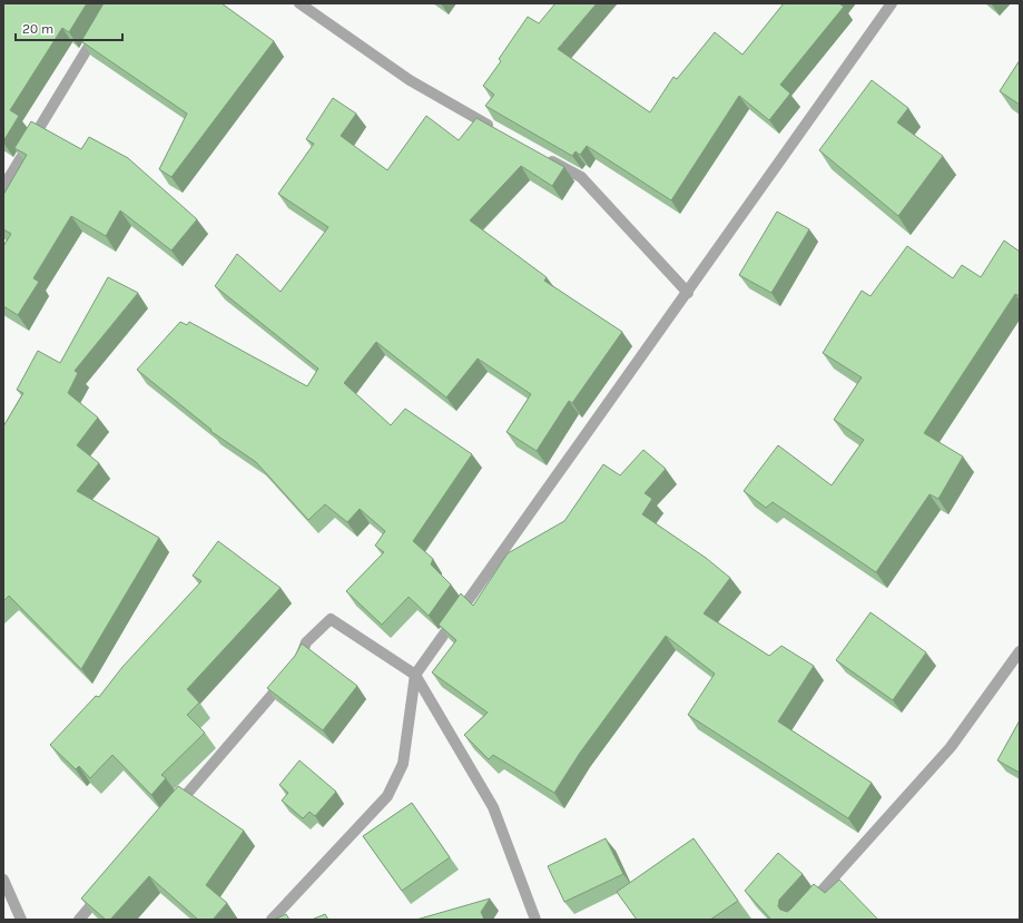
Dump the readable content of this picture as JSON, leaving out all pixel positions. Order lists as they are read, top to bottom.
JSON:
{
  "scale_bar": "20 m"
}
